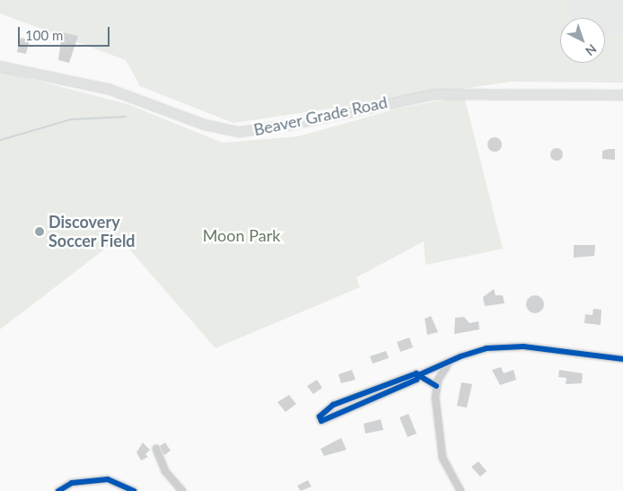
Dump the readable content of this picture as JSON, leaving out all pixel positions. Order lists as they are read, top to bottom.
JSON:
{
  "streets": {
    "main road": ["Beaver Grade Road"]
  },
  "parks": ["Moon Park"],
  "places": ["Discovery Soccer Field"],
  "scale_bar": "100 m",
  "north": "bottom right"
}
